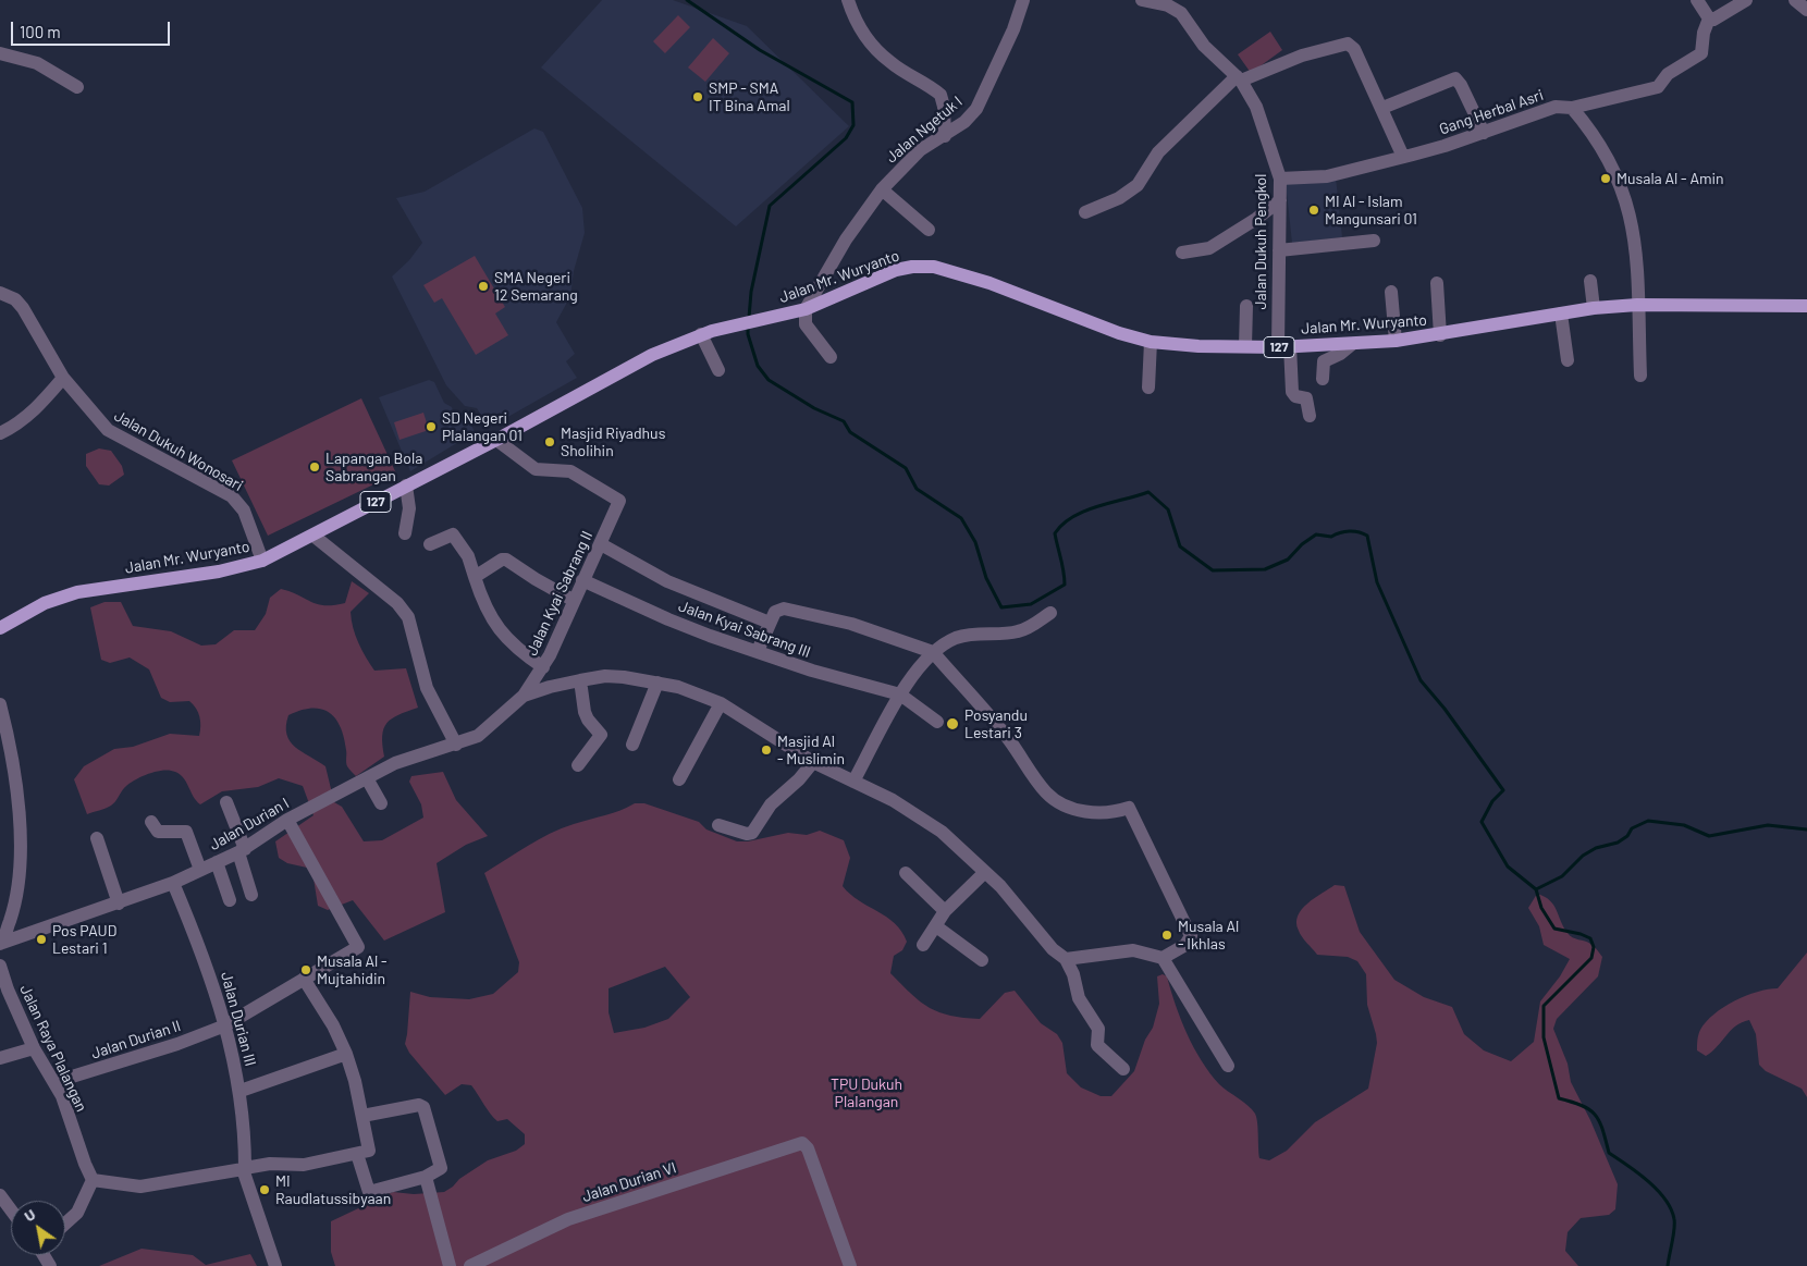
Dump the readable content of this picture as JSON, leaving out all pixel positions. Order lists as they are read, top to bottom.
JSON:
{
  "streets": {
    "main road": ["Jalan Mr. Wuryanto", "127"],
    "street": [
      "Gang Herbal Asri",
      "Jalan Ngetuk I",
      "Jalan Dukuh Pengkol",
      "Jalan Dukuh Wonosari",
      "Jalan Kyai Sabrang II",
      "Jalan Kyai Sabrang III",
      "Jalan Durian I",
      "Jalan Durian III",
      "Jalan Durian II",
      "Jalan Raya Plalangan",
      "Jalan Durian VI"
    ]
  },
  "crossings": [
    ["Gang Herbal Asri", "Jalan Dukuh Pengkol"],
    ["Jalan Ngetuk I", "Jalan Mr. Wuryanto"],
    ["Jalan Dukuh Pengkol", "Jalan Mr. Wuryanto"],
    ["Jalan Mr. Wuryanto", "Jalan Dukuh Wonosari"],
    ["Jalan Mr. Wuryanto", "Jalan Kyai Sabrang II"],
    ["Jalan Kyai Sabrang II", "Jalan Kyai Sabrang III"],
    ["Jalan Kyai Sabrang II", "Jalan Durian I"],
    ["Jalan Durian I", "Jalan Durian III"],
    ["Jalan Durian I", "Jalan Durian II"],
    ["Jalan Durian III", "Jalan Durian II"],
    ["Jalan Durian II", "Jalan Raya Plalangan"]
  ],
  "parks": ["TPU Dukuh Plalangan"],
  "places": [
    "SMP - SMA IT Bina Amal",
    "Musala Al - Amin",
    "MI Al - Islam Mangunsari 01",
    "SMA Negeri 12 Semarang",
    "SD Negeri Plalangan 01",
    "Masjid Riyadhus Sholihin",
    "Lapangan Bola Sabrangan",
    "Posyandu Lestari 3",
    "Masjid Al - Muslimin",
    "Musala Al - Ikhlas",
    "Pos PAUD Lestari 1",
    "Musala Al - Mujtahidin",
    "MI Raudlatussibyaan"
  ],
  "scale_bar": "100 m",
  "north": "top left"
}
